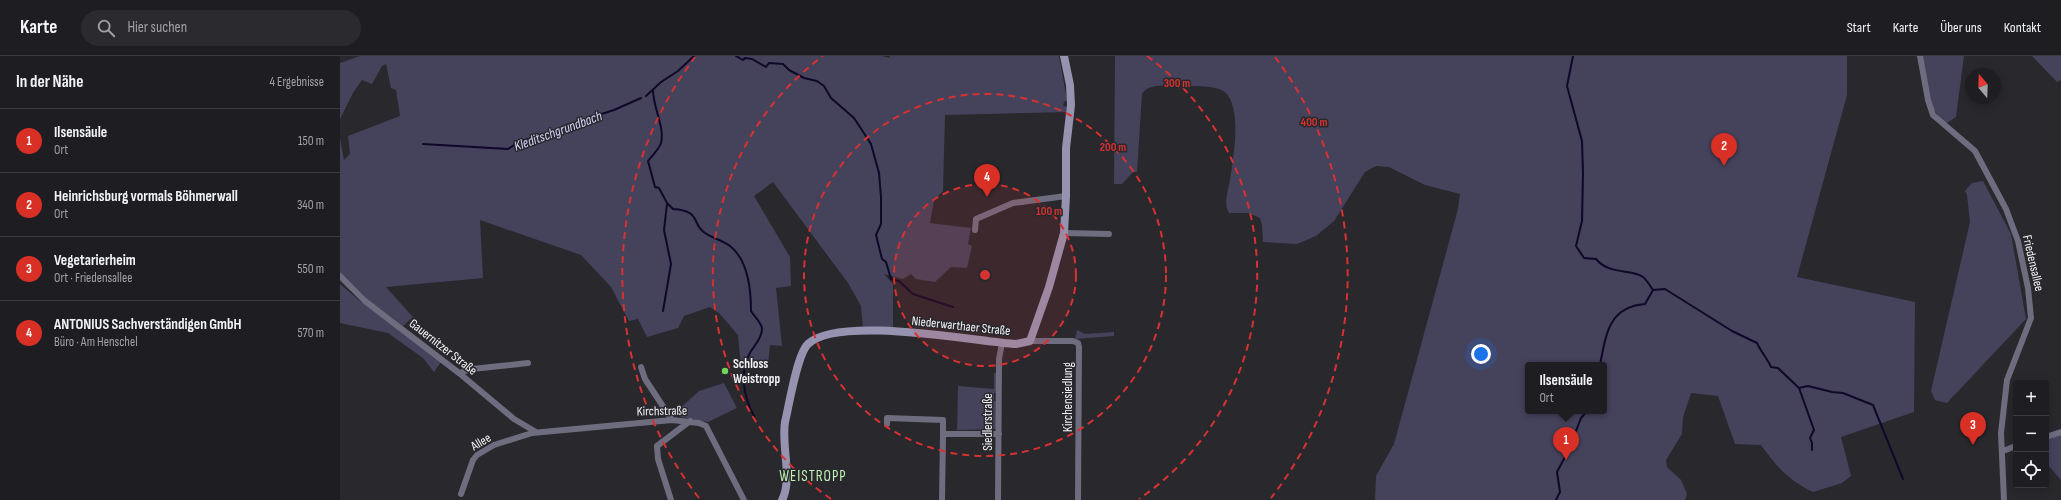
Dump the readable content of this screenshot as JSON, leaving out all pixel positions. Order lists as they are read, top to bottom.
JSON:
{
  "streets": {
    "street": [
      "Friedensallee",
      "Niederwarthaer Straße",
      "Gauernitzer Straße",
      "Kirchensiedlung",
      "Kirchstraße",
      "Siedlerstraße",
      "Allee"
    ]
  },
  "crossings": [
    ["Niederwarthaer Straße", "Kirchensiedlung"],
    ["Niederwarthaer Straße", "Siedlerstraße"],
    ["Gauernitzer Straße", "Kirchstraße"],
    ["Gauernitzer Straße", "Allee"],
    ["Kirchstraße", "Allee"]
  ],
  "districts": ["WEISTROPP"],
  "water": ["Kleditschgrundbach"],
  "places": ["Schloss Weistropp"],
  "north": "top",
  "page": {
    "header": "Karte",
    "search": "Hier suchen",
    "nav": [
      "Start",
      "Karte",
      "Über uns",
      "Kontakt"
    ],
    "heading": ["In der Nähe", "4 Ergebnisse"],
    "list": [
      {
        "mark": "1",
        "name": "Ilsensäule",
        "note": "Ort",
        "value": "150 m"
      },
      {
        "mark": "2",
        "name": "Heinrichsburg vormals Böhmerwall",
        "note": "Ort",
        "value": "340 m"
      },
      {
        "mark": "3",
        "name": "Vegetarierheim",
        "note": "Ort · Friedensallee",
        "value": "550 m"
      },
      {
        "mark": "4",
        "name": "ANTONIUS Sachverständigen GmbH",
        "note": "Büro · Am Henschel",
        "value": "570 m"
      }
    ],
    "pins": [
      "2",
      "4",
      "3",
      "1"
    ],
    "popup": ["Ilsensäule", "Ort"],
    "map_buttons": ["+", "−"]
  },
  "rings": [
    "300 m",
    "400 m",
    "200 m",
    "100 m"
  ]
}
